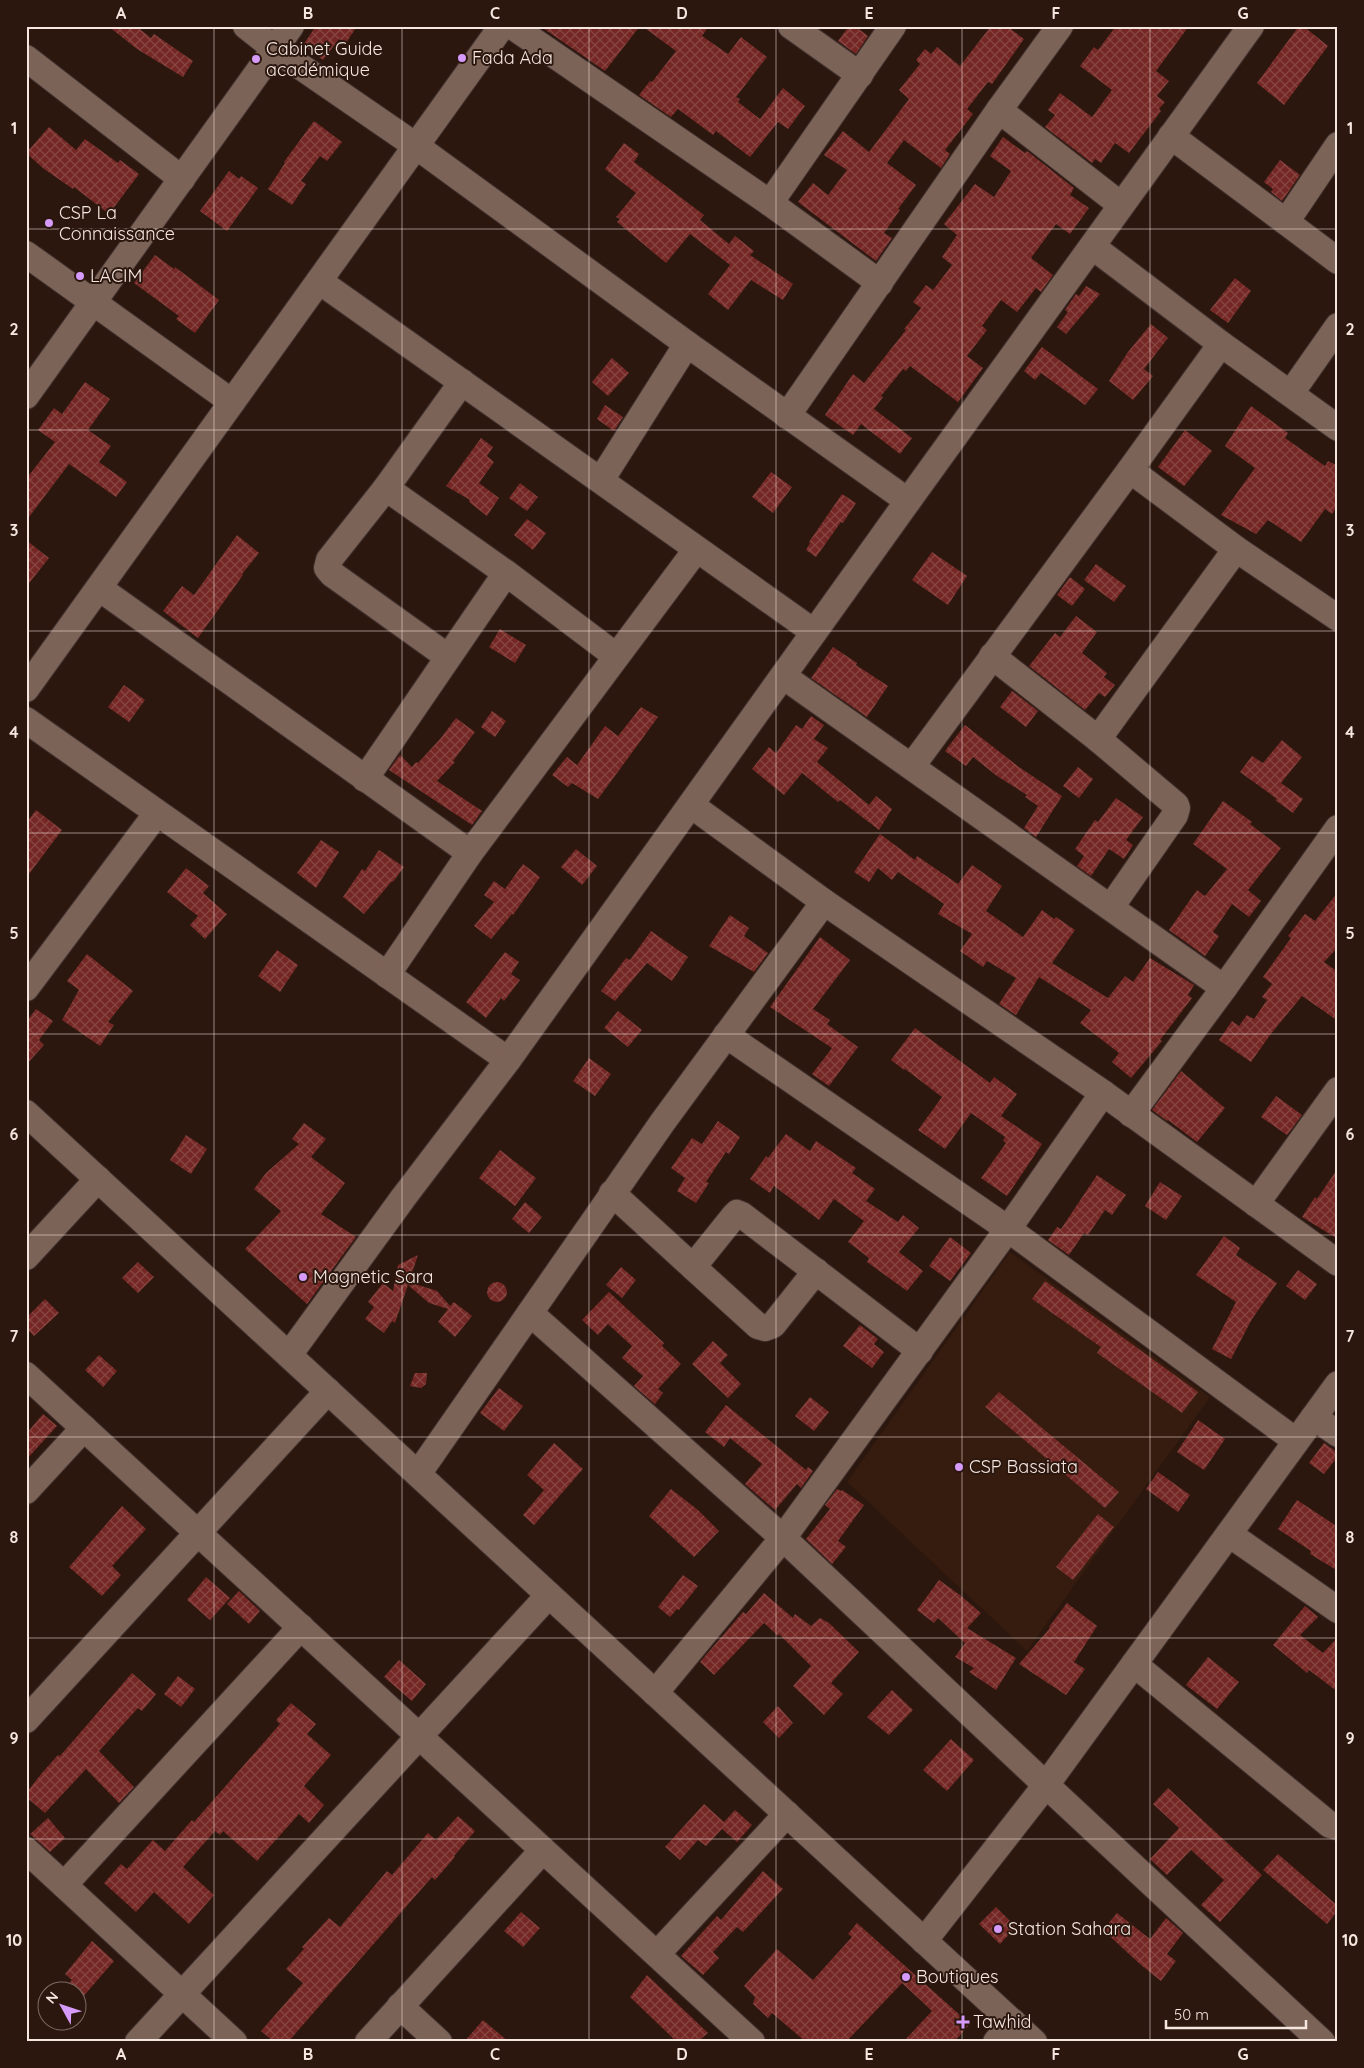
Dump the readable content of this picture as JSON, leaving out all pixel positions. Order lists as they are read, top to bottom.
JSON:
{
  "places": {
    "other": [
      "Fada Ada",
      "Cabinet Guide académique",
      "CSP La Connaissance",
      "LACIM",
      "Magnetic Sara",
      "CSP Bassiata",
      "Station Sahara",
      "Boutiques"
    ],
    "health": ["Tawhid"]
  },
  "scale_bar": "50 m",
  "north": "top left",
  "grid": {
    "columns": [
      "A",
      "B",
      "C",
      "D",
      "E",
      "F",
      "G"
    ],
    "rows": [
      "1",
      "2",
      "3",
      "4",
      "5",
      "6",
      "7",
      "8",
      "9",
      "10"
    ]
  }
}
